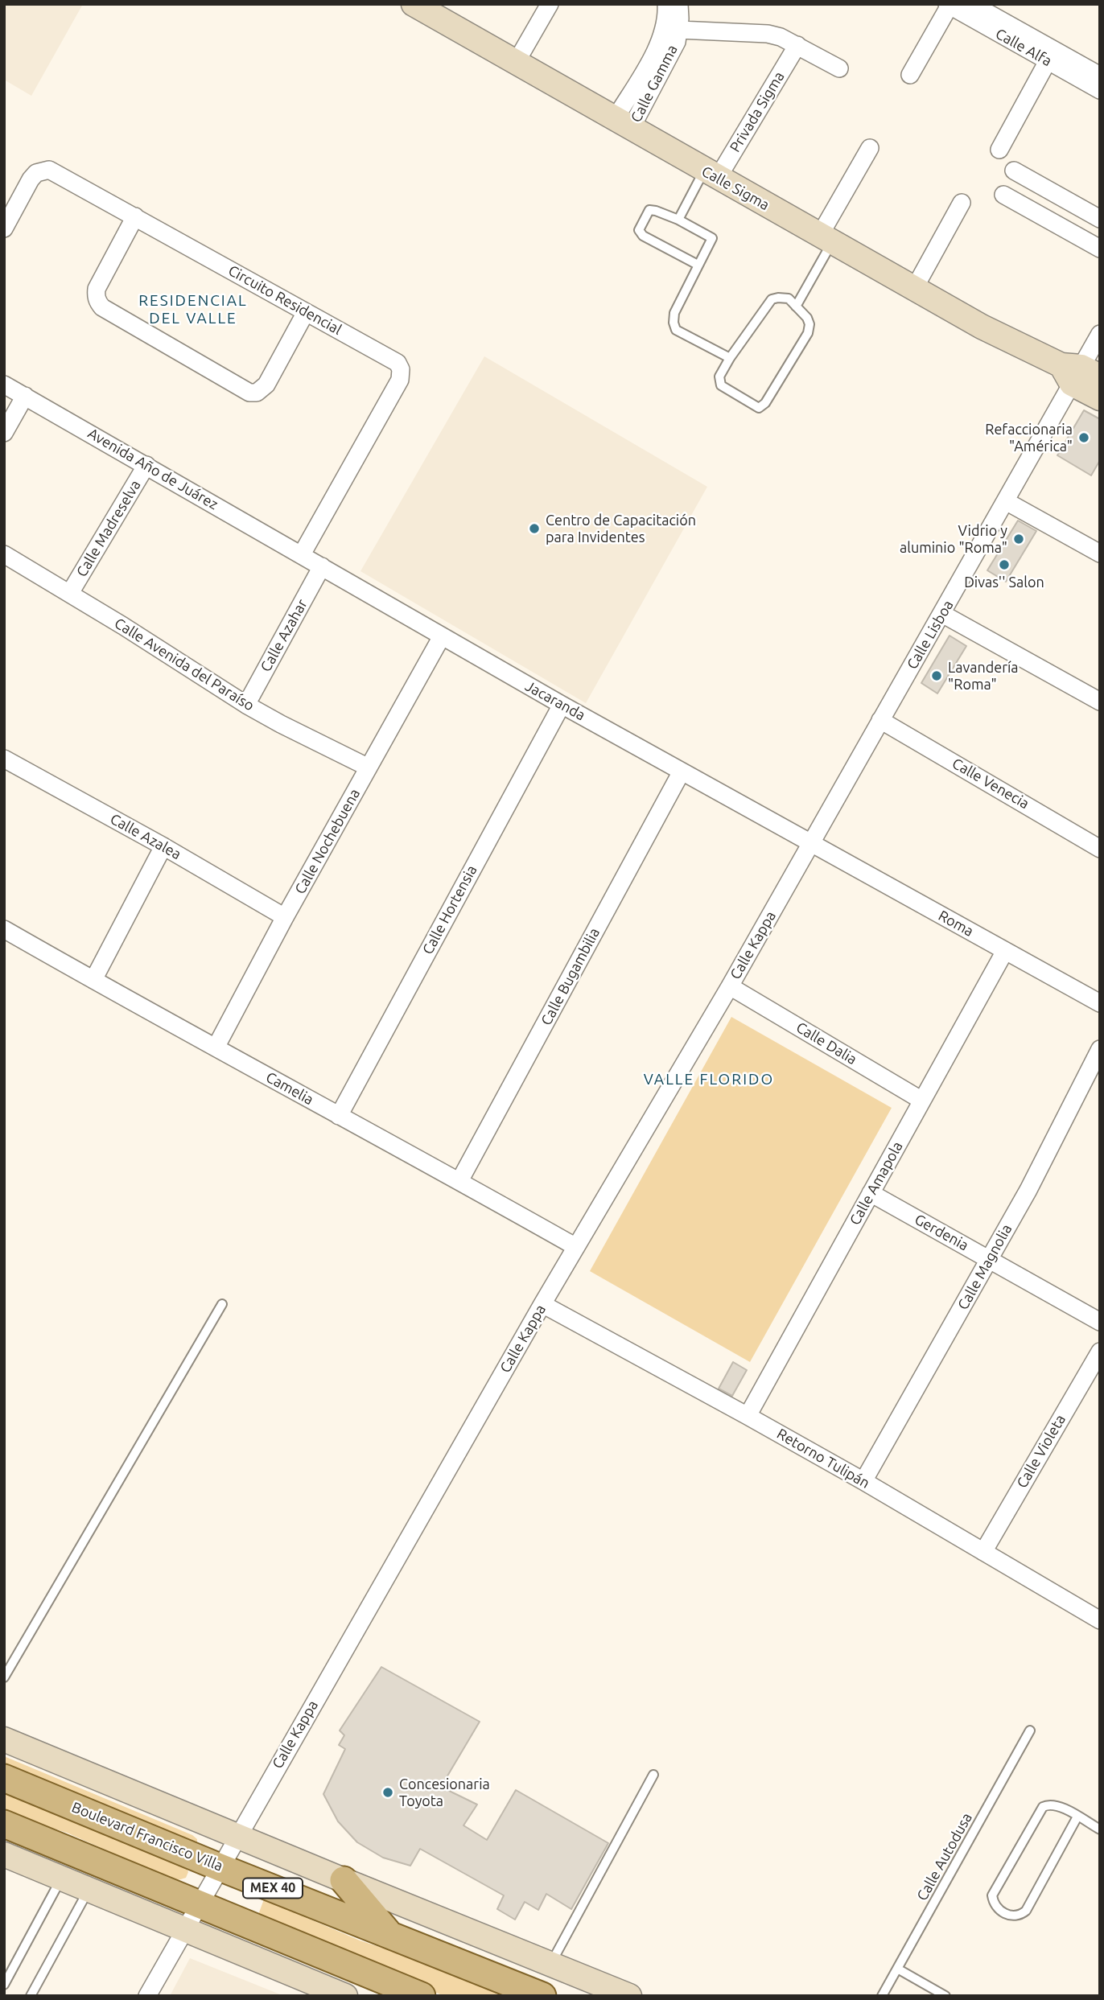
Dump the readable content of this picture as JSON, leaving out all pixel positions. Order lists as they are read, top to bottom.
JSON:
{
  "streets": {
    "main road": ["Boulevard Francisco Villa", "MEX 40"],
    "street": [
      "Calle Alfa",
      "Calle Gamma",
      "Privada Sigma",
      "Calle Sigma",
      "Circuito Residencial",
      "Avenida Año de Juárez",
      "Calle Madreselva",
      "Calle Lisboa",
      "Calle Azahar",
      "Calle Avenida del Paraíso",
      "Jacaranda",
      "Calle Venecia",
      "Calle Azalea",
      "Calle Nochebuena",
      "Calle Hortensia",
      "Roma",
      "Calle Kappa",
      "Calle Bugambilia",
      "Calle Dalia",
      "Camelia",
      "Calle Amapola",
      "Gerdenia",
      "Calle Magnolia",
      "Calle Violeta",
      "Retorno Tulipán"
    ],
    "lane": ["Calle Autodusa"]
  },
  "crossings": [
    ["Calle Gamma", "Calle Sigma"],
    ["Privada Sigma", "Calle Sigma"],
    ["Calle Sigma", "Calle Lisboa"],
    ["Circuito Residencial", "Avenida Año de Juárez"],
    ["Circuito Residencial", "Jacaranda"],
    ["Avenida Año de Juárez", "Calle Madreselva"],
    ["Avenida Año de Juárez", "Jacaranda"],
    ["Calle Madreselva", "Calle Avenida del Paraíso"],
    ["Calle Lisboa", "Jacaranda"],
    ["Calle Lisboa", "Calle Venecia"],
    ["Calle Lisboa", "Roma"],
    ["Calle Lisboa", "Calle Kappa"],
    ["Calle Azahar", "Calle Avenida del Paraíso"],
    ["Calle Azahar", "Jacaranda"],
    ["Calle Avenida del Paraíso", "Calle Nochebuena"],
    ["Jacaranda", "Calle Nochebuena"],
    ["Jacaranda", "Calle Hortensia"],
    ["Jacaranda", "Roma"],
    ["Jacaranda", "Calle Kappa"],
    ["Jacaranda", "Calle Bugambilia"],
    ["Calle Azalea", "Calle Nochebuena"],
    ["Calle Nochebuena", "Camelia"],
    ["Calle Hortensia", "Camelia"],
    ["Roma", "Calle Kappa"],
    ["Roma", "Calle Amapola"],
    ["Calle Kappa", "Calle Dalia"],
    ["Calle Kappa", "Camelia"],
    ["Calle Kappa", "Retorno Tulipán"],
    ["Calle Kappa", "Boulevard Francisco Villa"],
    ["Calle Bugambilia", "Camelia"],
    ["Calle Dalia", "Calle Amapola"],
    ["Calle Amapola", "Gerdenia"],
    ["Calle Amapola", "Retorno Tulipán"],
    ["Gerdenia", "Calle Magnolia"],
    ["Calle Magnolia", "Retorno Tulipán"],
    ["Calle Violeta", "Retorno Tulipán"]
  ],
  "districts": ["RESIDENCIAL DEL VALLE", "VALLE FLORIDO"],
  "places": [
    "Refaccionaria \"América\"",
    "Centro de Capacitación para Invidentes",
    "Vidrio y aluminio \"Roma\"",
    "Divas'' Salon",
    "Lavandería \"Roma\"",
    "Concesionaria Toyota"
  ]
}
